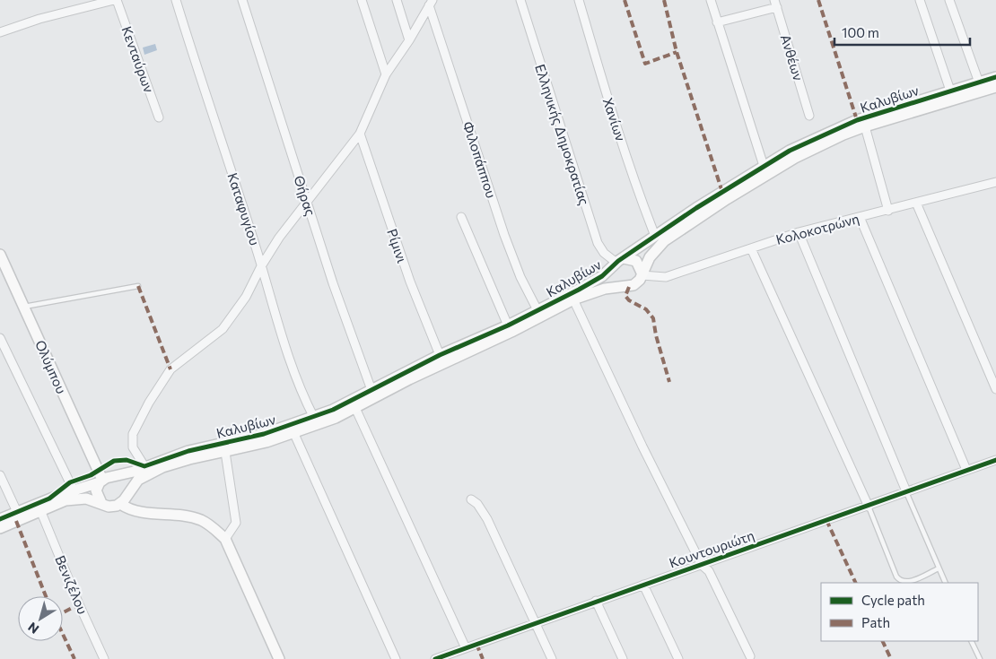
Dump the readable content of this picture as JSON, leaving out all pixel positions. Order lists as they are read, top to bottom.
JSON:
{
  "streets": {
    "main road": ["Καλυβίων", "Ολύμπου"],
    "street": [
      "Ανθέων",
      "Κενταύρων",
      "Χανίων",
      "Ελληνικής Δημοκρατίας",
      "Φιλοπάππου",
      "Θήρας",
      "Καταφυγίου",
      "Κολοκοτρώνη",
      "Ρίμινι",
      "Κουντουριώτη",
      "Βενιζέλου"
    ]
  },
  "crossings": [
    ["Καλυβίων", "Χανίων"],
    ["Καλυβίων", "Ελληνικής Δημοκρατίας"],
    ["Καλυβίων", "Φιλοπάππου"],
    ["Καλυβίων", "Θήρας"],
    ["Καλυβίων", "Καταφυγίου"],
    ["Καλυβίων", "Κολοκοτρώνη"],
    ["Καλυβίων", "Ρίμινι"],
    ["Καλυβίων", "Ολύμπου"],
    ["Ελληνικής Δημοκρατίας", "Κολοκοτρώνη"]
  ],
  "legend": ["Cycle path", "Path"],
  "scale_bar": "100 m",
  "north": "bottom left"
}
